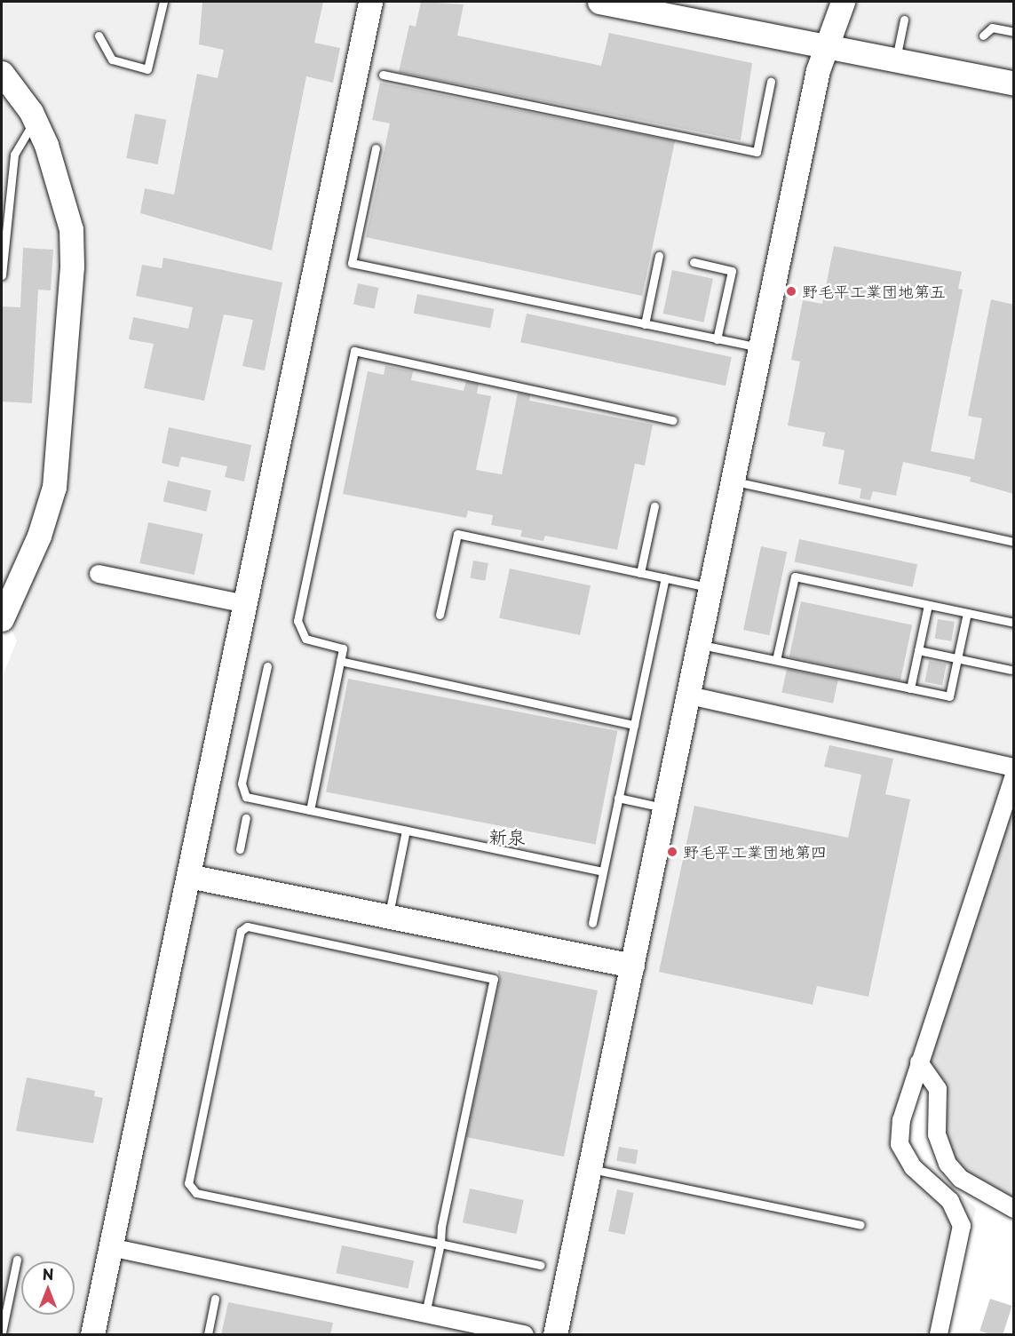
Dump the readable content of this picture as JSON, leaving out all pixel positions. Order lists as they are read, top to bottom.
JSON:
{
  "districts": ["新泉"],
  "places": ["野毛平工業団地第五", "野毛平工業団地第四"],
  "north": "top"
}
